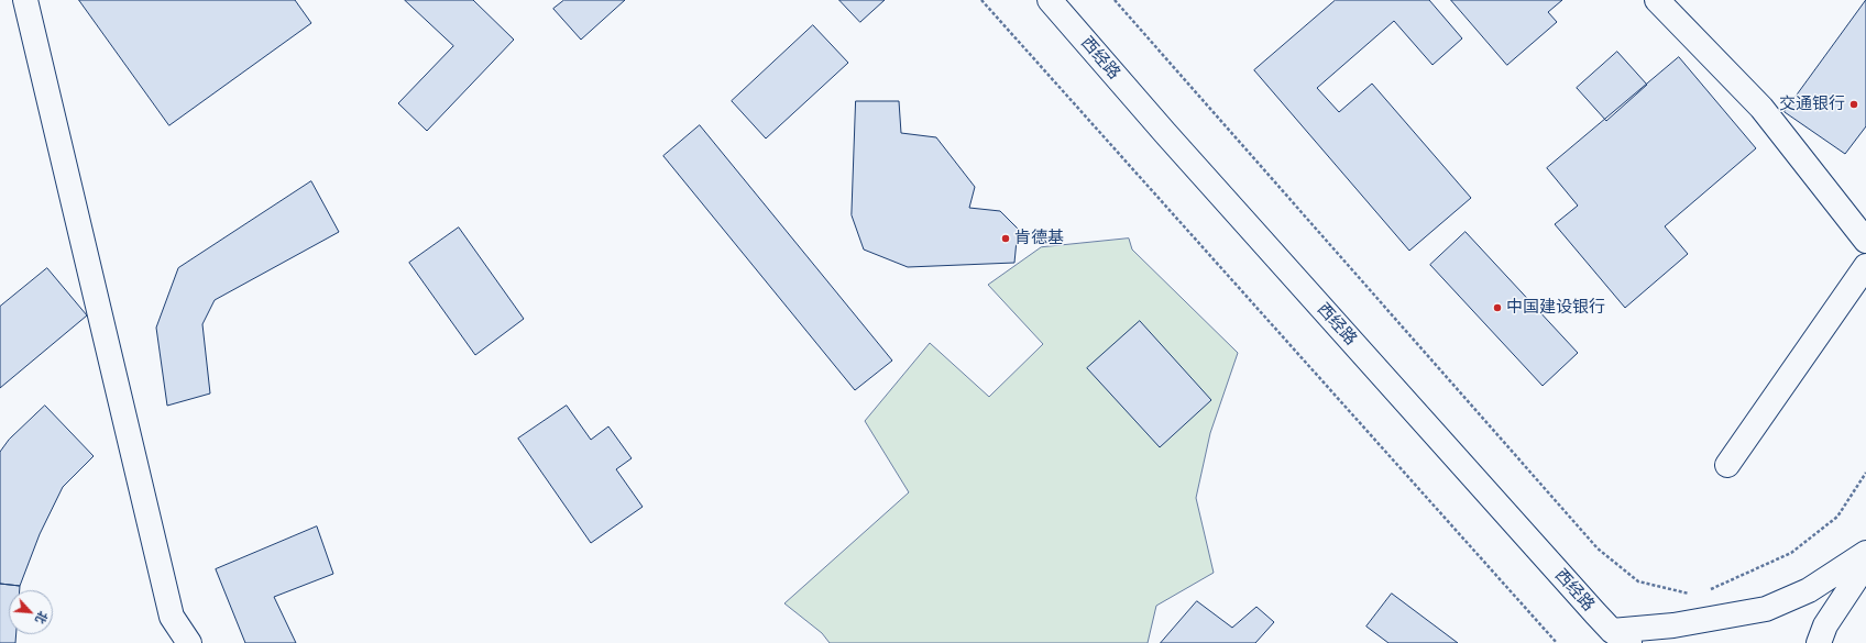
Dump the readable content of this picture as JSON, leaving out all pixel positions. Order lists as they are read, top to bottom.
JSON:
{
  "streets": {
    "main road": ["西经路"]
  },
  "places": ["交通银行", "肯德基", "中国建设银行"],
  "north": "bottom right"
}
